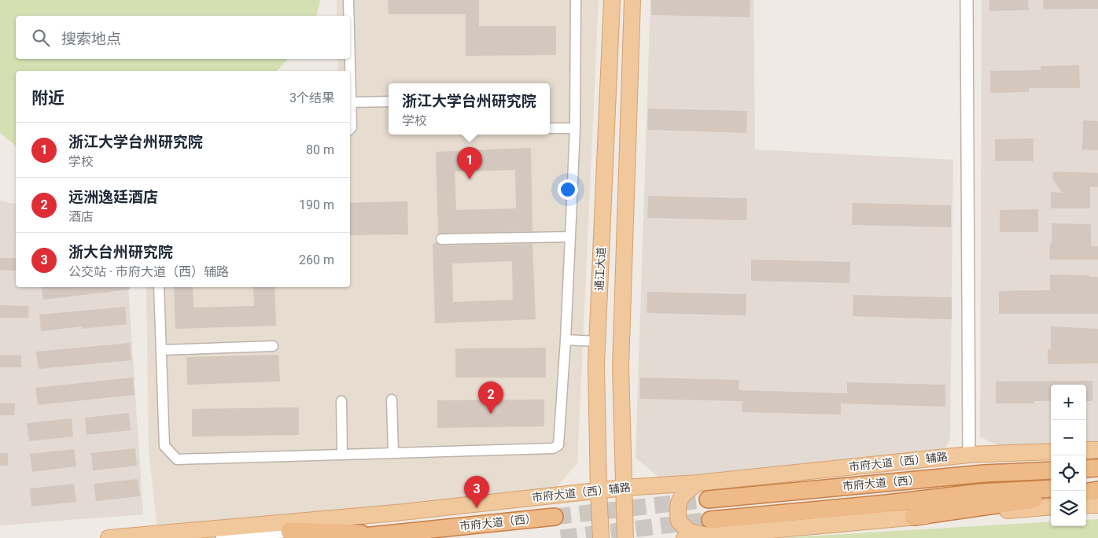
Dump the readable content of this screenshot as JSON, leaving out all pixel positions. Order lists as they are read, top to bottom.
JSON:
{
  "streets": {
    "highway": ["市府大道（西）"],
    "main road": ["通江大道", "市府大道（西）辅路"]
  },
  "crossings": [
    ["通江大道", "市府大道（西）辅路"]
  ],
  "page": {
    "search": "搜索地点",
    "heading": ["附近", "3个结果"],
    "popup": ["浙江大学台州研究院", "学校"],
    "list": [
      {
        "mark": "1",
        "name": "浙江大学台州研究院",
        "note": "学校",
        "value": "80 m"
      },
      {
        "mark": "2",
        "name": "远洲逸廷酒店",
        "note": "酒店",
        "value": "190 m"
      },
      {
        "mark": "3",
        "name": "浙大台州研究院",
        "note": "公交站 · 市府大道（西）辅路",
        "value": "260 m"
      }
    ],
    "pins": ["1", "2", "3"],
    "map_buttons": ["+", "−"]
  }
}
